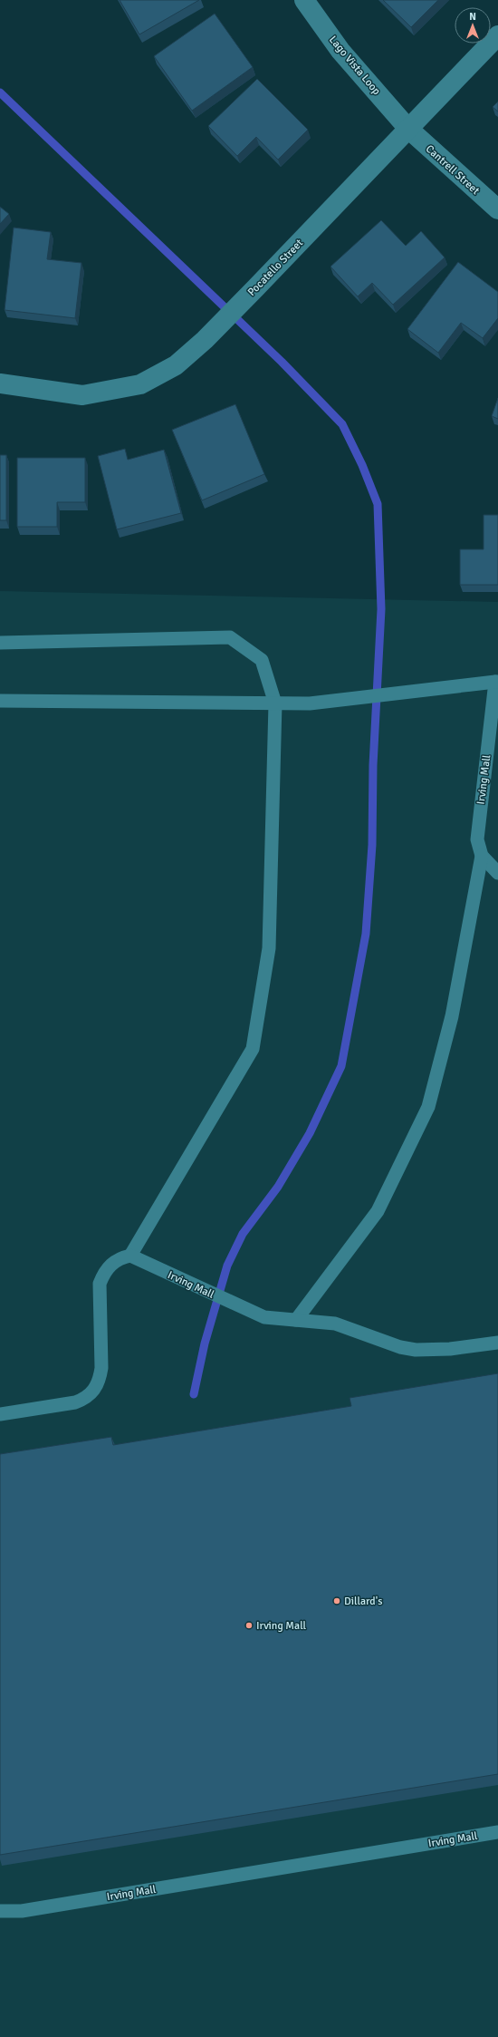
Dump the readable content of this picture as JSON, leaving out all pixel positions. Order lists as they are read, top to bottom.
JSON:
{
  "streets": {
    "street": ["Lago Vista Loop", "Cantrell Street", "Pocatello Street"],
    "lane": ["Irving Mall"]
  },
  "crossings": [
    ["Lago Vista Loop", "Cantrell Street"],
    ["Lago Vista Loop", "Pocatello Street"],
    ["Cantrell Street", "Pocatello Street"]
  ],
  "places": ["Dillard's", "Irving Mall"],
  "north": "top"
}
